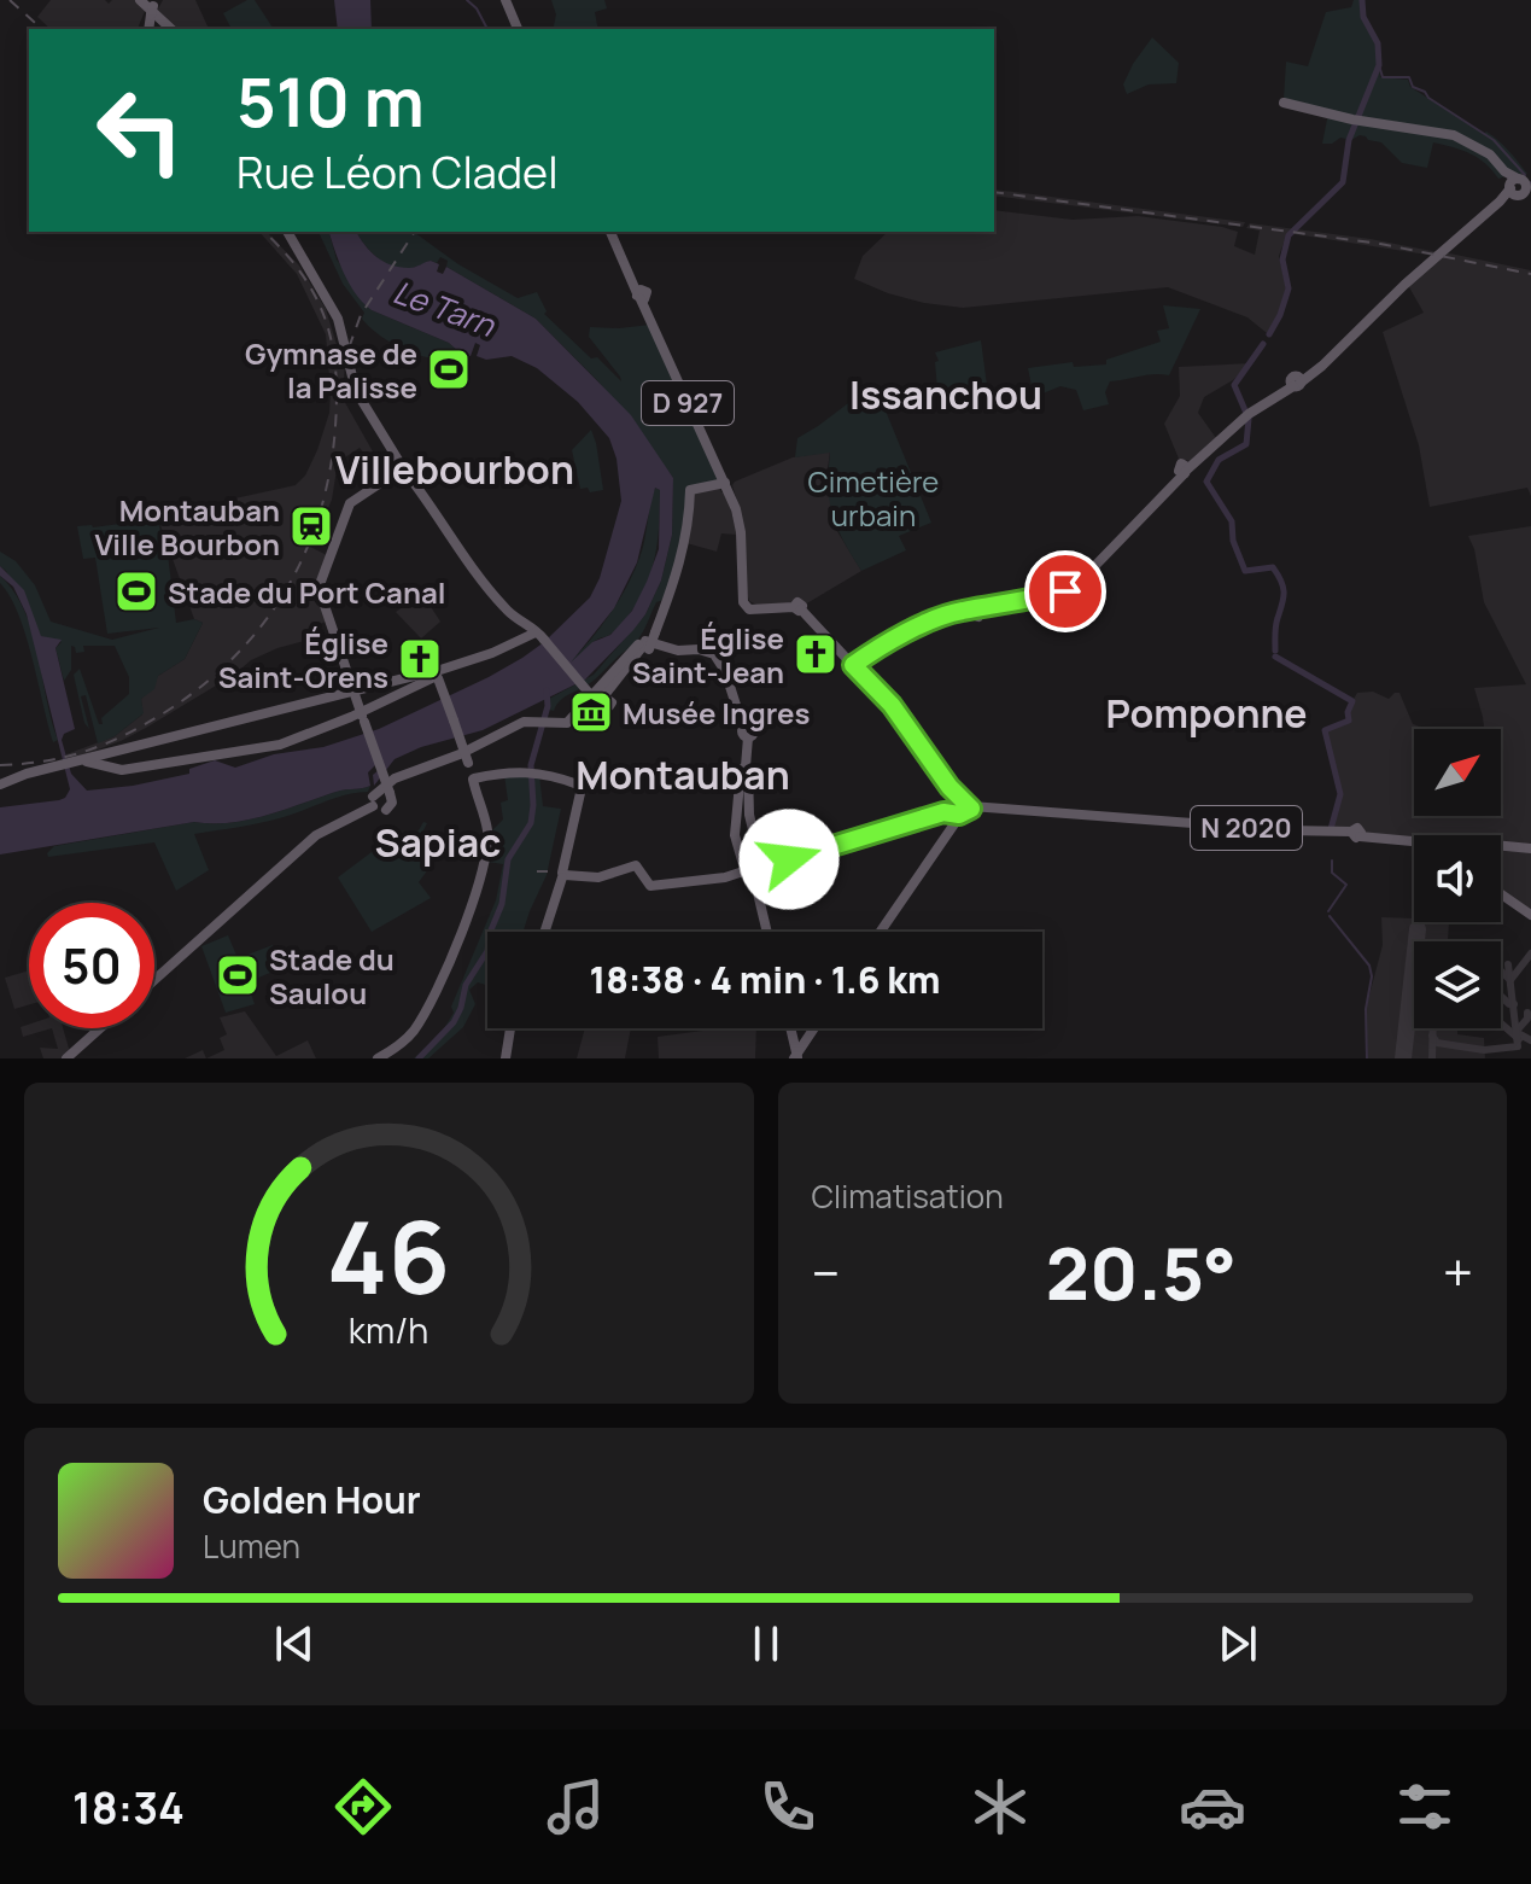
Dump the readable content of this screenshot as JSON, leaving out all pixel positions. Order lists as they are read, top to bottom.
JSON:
{
  "streets": {
    "main road": ["D 927", "N 2020"]
  },
  "districts": [
    "Issanchou",
    "Villebourbon",
    "Pomponne",
    "Montauban",
    "Sapiac"
  ],
  "water": ["Le Tarn"],
  "parks": ["Cimetière urbain"],
  "places": {
    "sports": ["Gymnase de la Palisse", "Stade du Port Canal", "Stade du Saulou"],
    "station": ["Montauban Ville Bourbon"],
    "church": ["Église Saint-Jean", "Église Saint-Orens"],
    "museum": ["Musée Ingres"]
  },
  "north": "top right",
  "page": {
    "turn": ["510 m", "Rue Léon Cladel"],
    "limit": "50",
    "trip": "18:38 · 4 min · 1.6 km",
    "tile": "Climatisation",
    "heat": ["−", "20.5°", "+"],
    "song": ["Golden Hour", "Lumen"],
    "tabs": "18:34",
    "gauge": ["46", "km/h"]
  }
}
